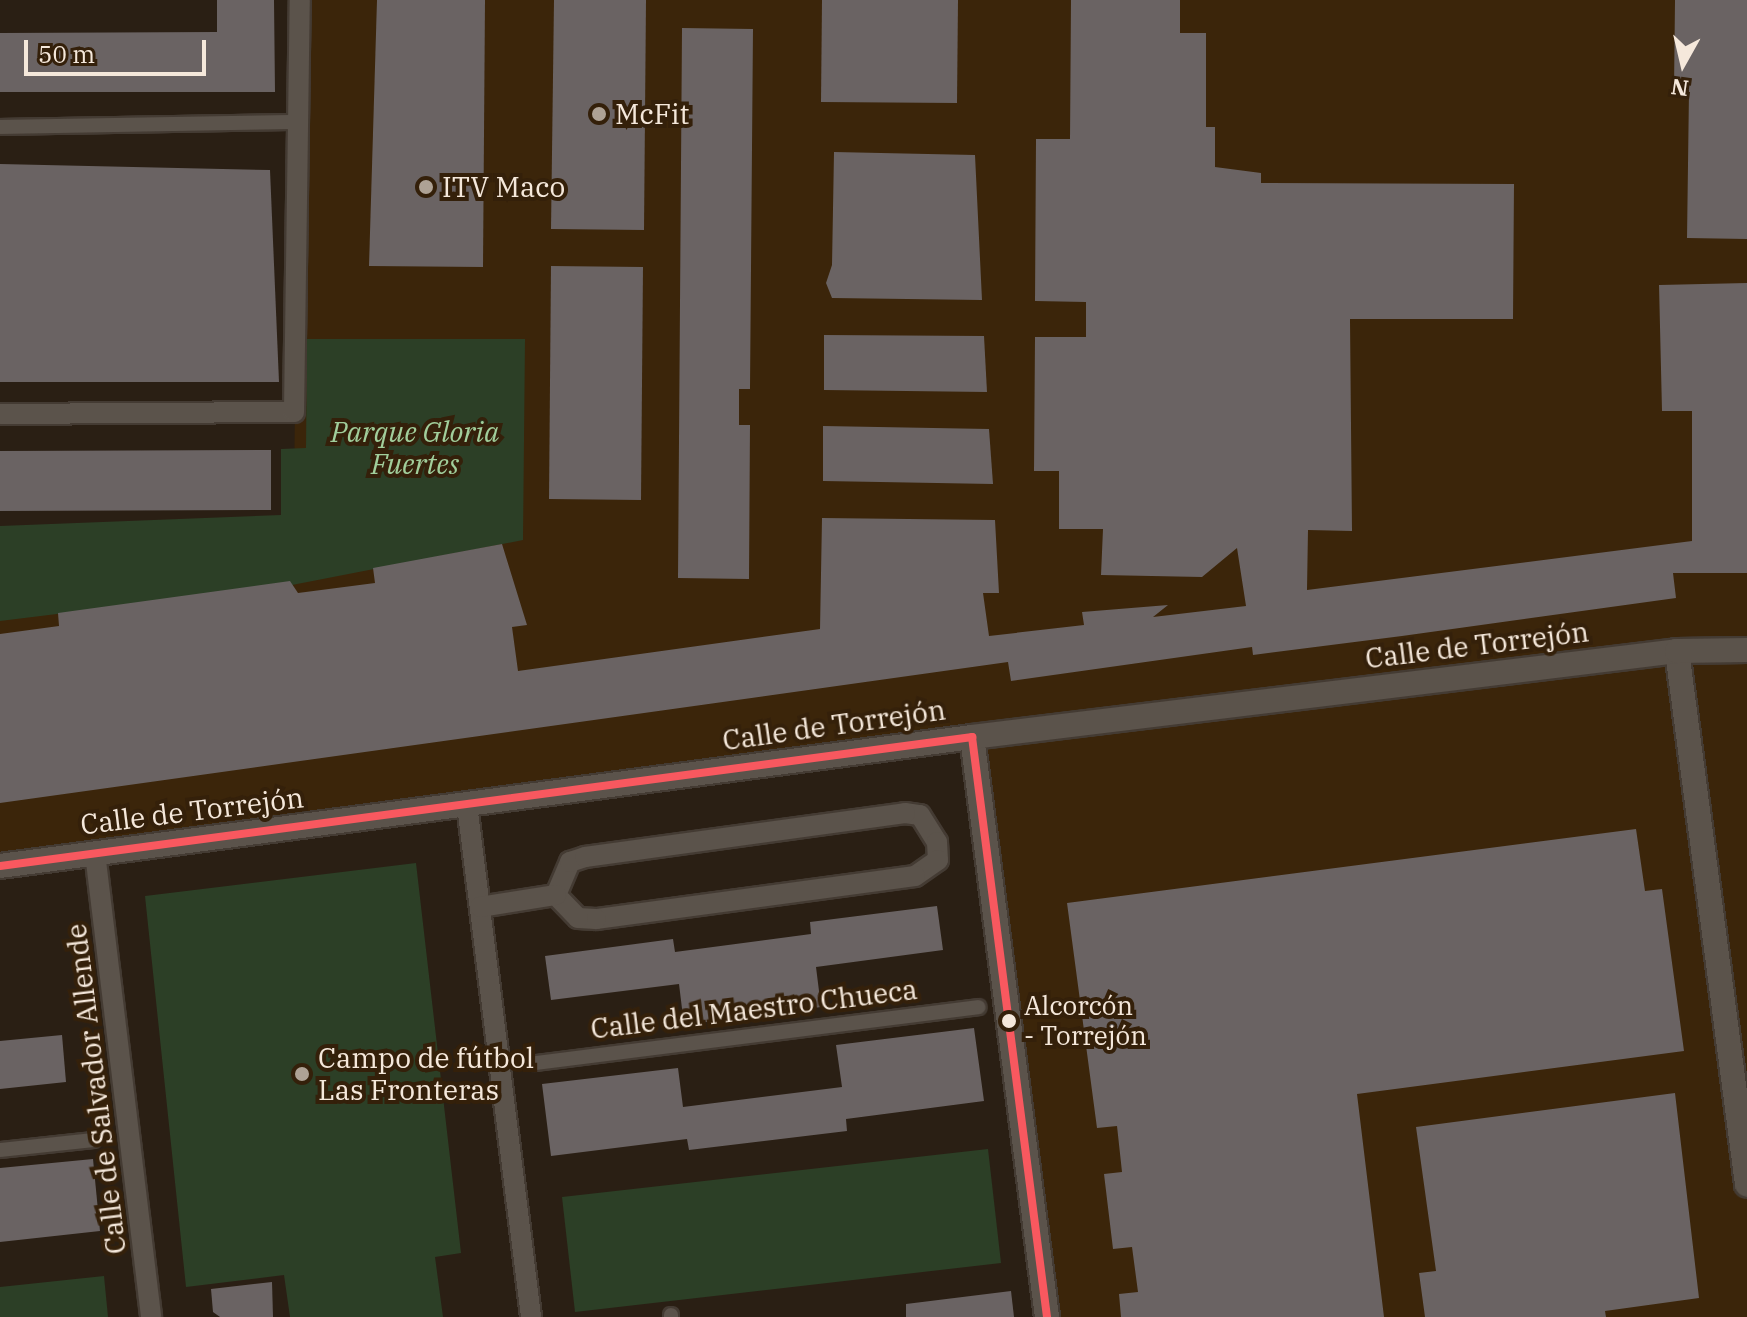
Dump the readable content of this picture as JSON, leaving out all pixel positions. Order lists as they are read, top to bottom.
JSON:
{
  "streets": {
    "street": ["Calle de Torrejón", "Calle del Maestro Chueca", "Calle de Salvador Allende"]
  },
  "crossings": [
    ["Calle de Torrejón", "Calle de Salvador Allende"]
  ],
  "parks": ["Parque Gloria Fuertes"],
  "places": [
    "McFit",
    "ITV Maco",
    "Alcorcón - Torrejón",
    "Campo de fútbol Las Fronteras"
  ],
  "scale_bar": "50 m",
  "north": "bottom"
}
